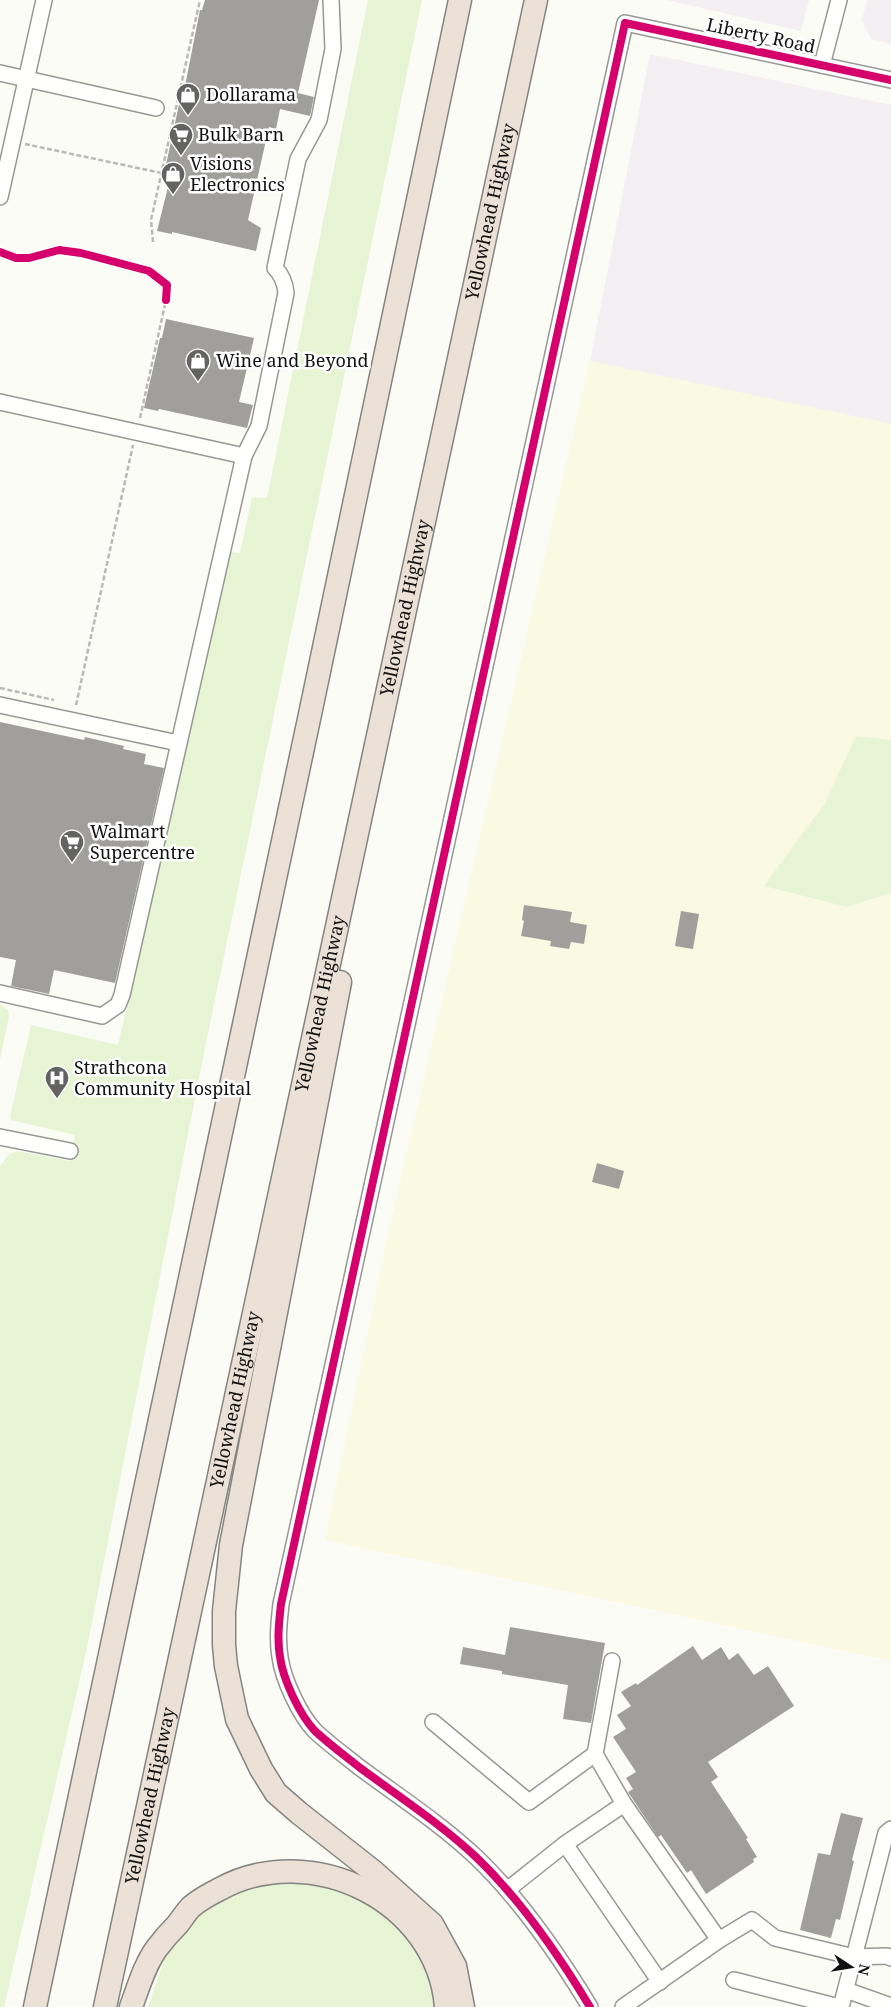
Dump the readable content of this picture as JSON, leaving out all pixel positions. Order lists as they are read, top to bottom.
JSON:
{
  "streets": {
    "highway": ["Yellowhead Highway"],
    "street": ["Liberty Road"]
  },
  "places": {
    "shop": ["Dollarama", "Visions Electronics", "Wine and Beyond"],
    "supermarket": ["Bulk Barn", "Walmart Supercentre"],
    "hospital": ["Strathcona Community Hospital"]
  },
  "north": "right"
}
